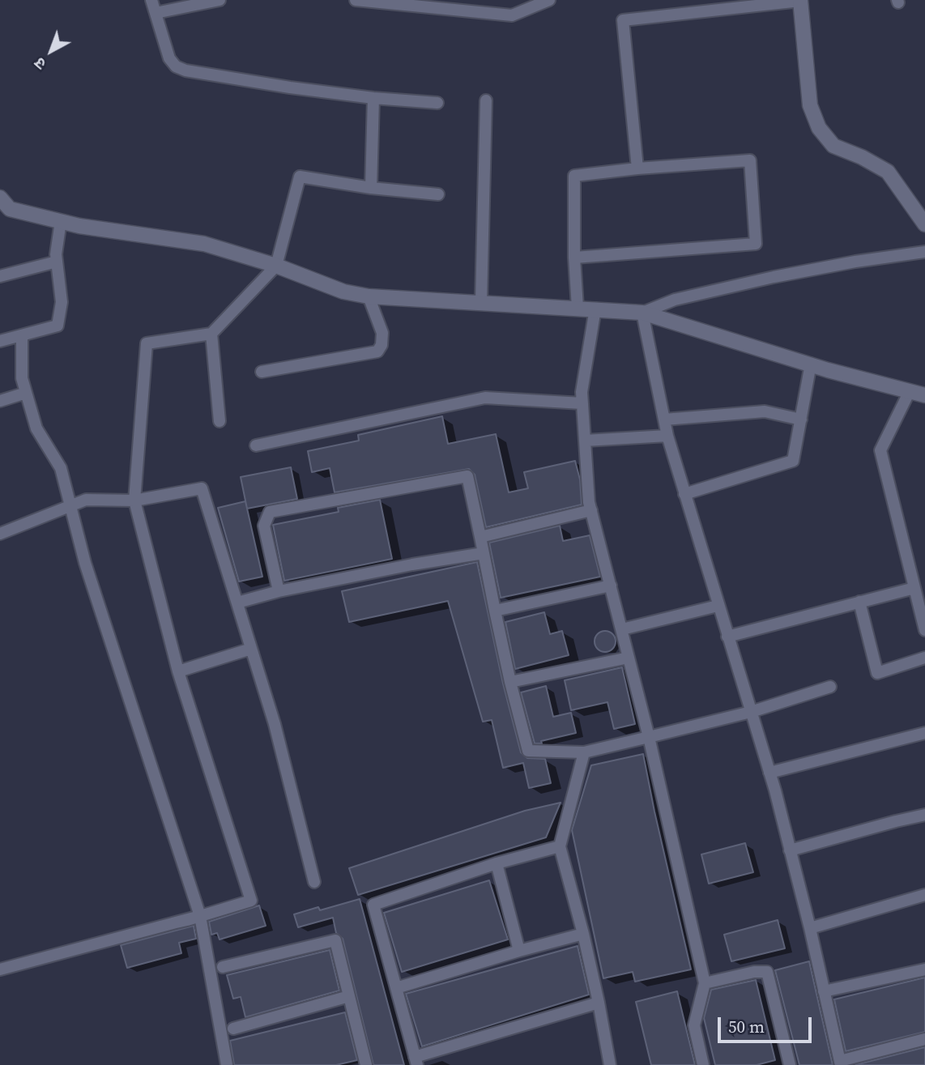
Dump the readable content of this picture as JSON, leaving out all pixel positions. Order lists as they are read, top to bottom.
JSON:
{
  "scale_bar": "50 m",
  "north": "bottom left"
}
